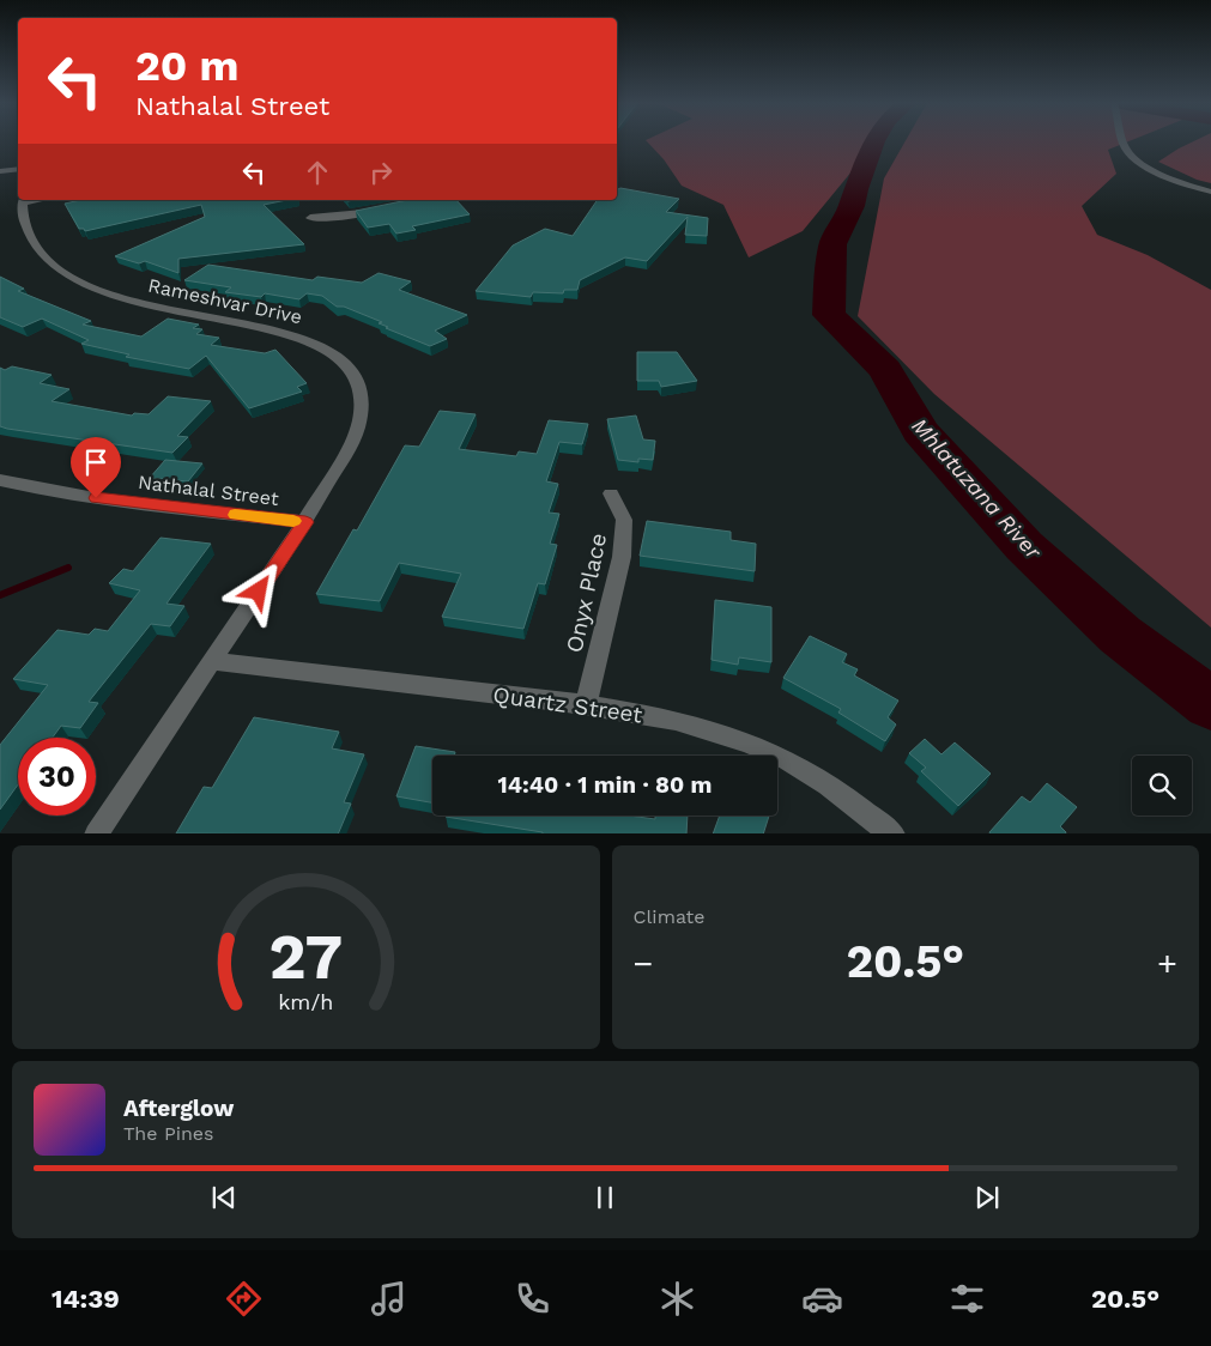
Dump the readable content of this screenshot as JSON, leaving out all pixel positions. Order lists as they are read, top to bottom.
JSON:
{
  "streets": {
    "street": [
      "Rameshvar Drive",
      "Nathalal Street",
      "Onyx Place",
      "Quartz Street"
    ]
  },
  "crossings": [
    ["Rameshvar Drive", "Nathalal Street"],
    ["Rameshvar Drive", "Quartz Street"],
    ["Onyx Place", "Quartz Street"]
  ],
  "water": ["Mhlatuzana River"],
  "page": {
    "turn": ["20 m", "Nathalal Street"],
    "limit": "30",
    "trip": "14:40 · 1 min · 80 m",
    "tile": "Climate",
    "heat": ["−", "20.5°", "+"],
    "song": ["Afterglow", "The Pines"],
    "tabs": ["14:39", "20.5°"],
    "gauge": ["27", "km/h"]
  }
}
